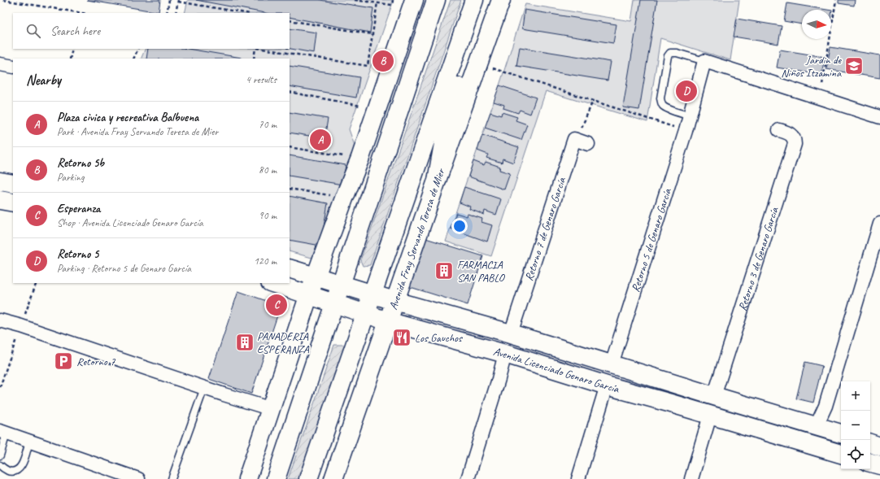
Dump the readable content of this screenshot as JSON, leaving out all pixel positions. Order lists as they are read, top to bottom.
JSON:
{
  "streets": {
    "street": [
      "Retorno 7 de Genaro García",
      "Avenida Fray Servando Teresa de Mier",
      "Retorno 5 de Genaro García",
      "Retorno 3 de Genaro García",
      "Avenida Licenciado Genaro García"
    ]
  },
  "crossings": [
    ["Retorno 7 de Genaro García", "Avenida Licenciado Genaro García"],
    ["Avenida Fray Servando Teresa de Mier", "Avenida Licenciado Genaro García"],
    ["Retorno 5 de Genaro García", "Avenida Licenciado Genaro García"],
    ["Retorno 3 de Genaro García", "Avenida Licenciado Genaro García"]
  ],
  "places": {
    "school or university": ["Jardin de Niños Itzamina"],
    "building": ["FARMACIA SAN PABLO", "PANADERIA ESPERANZA"],
    "restaurant": ["Los Gauchos"],
    "parking": ["Retorno 7"]
  },
  "north": "right",
  "page": {
    "search": "Search here",
    "pins": [
      "B",
      "D",
      "A",
      "C"
    ],
    "heading": ["Nearby", "4 results"],
    "list": [
      {
        "mark": "A",
        "name": "Plaza civica y recreativa Balbuena",
        "note": "Park · Avenida Fray Servando Teresa de Mier",
        "value": "70 m"
      },
      {
        "mark": "B",
        "name": "Retorno 5b",
        "note": "Parking",
        "value": "80 m"
      },
      {
        "mark": "C",
        "name": "Esperanza",
        "note": "Shop · Avenida Licenciado Genaro García",
        "value": "90 m"
      },
      {
        "mark": "D",
        "name": "Retorno 5",
        "note": "Parking · Retorno 5 de Genaro García",
        "value": "120 m"
      }
    ],
    "map_buttons": ["+", "−"]
  }
}
